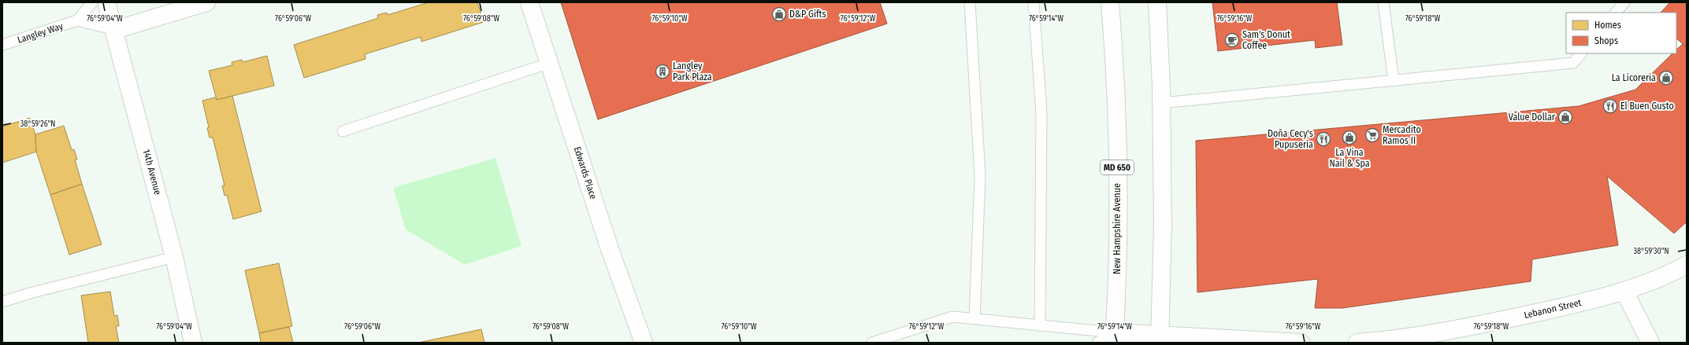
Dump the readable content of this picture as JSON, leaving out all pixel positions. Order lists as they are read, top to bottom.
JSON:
{
  "streets": {
    "street": [
      "MD 650",
      "14th Avenue",
      "Edwards Place",
      "New Hampshire Avenue",
      "Lebanon Street"
    ],
    "lane": ["Langley Way"]
  },
  "places": {
    "shop": [
      "D&P Gifts",
      "La Licoreria",
      "Value Dollar",
      "La Vina Nail & Spa"
    ],
    "cafe": ["Sam's Donut Coffee"],
    "building": ["Langley Park Plaza"],
    "restaurant": ["El Buen Gusto", "Doña Cecy's Pupuseria"],
    "supermarket": ["Mercadito Ramos II"]
  },
  "legend": ["Homes", "Shops"],
  "coordinates": [
    "76°59'04\"W",
    "76°59'06\"W",
    "76°59'08\"W",
    "76°59'10\"W",
    "76°59'12\"W",
    "76°59'14\"W",
    "76°59'16\"W",
    "76°59'18\"W",
    "38°59'26\"N",
    "38°59'30\"N"
  ]
}
